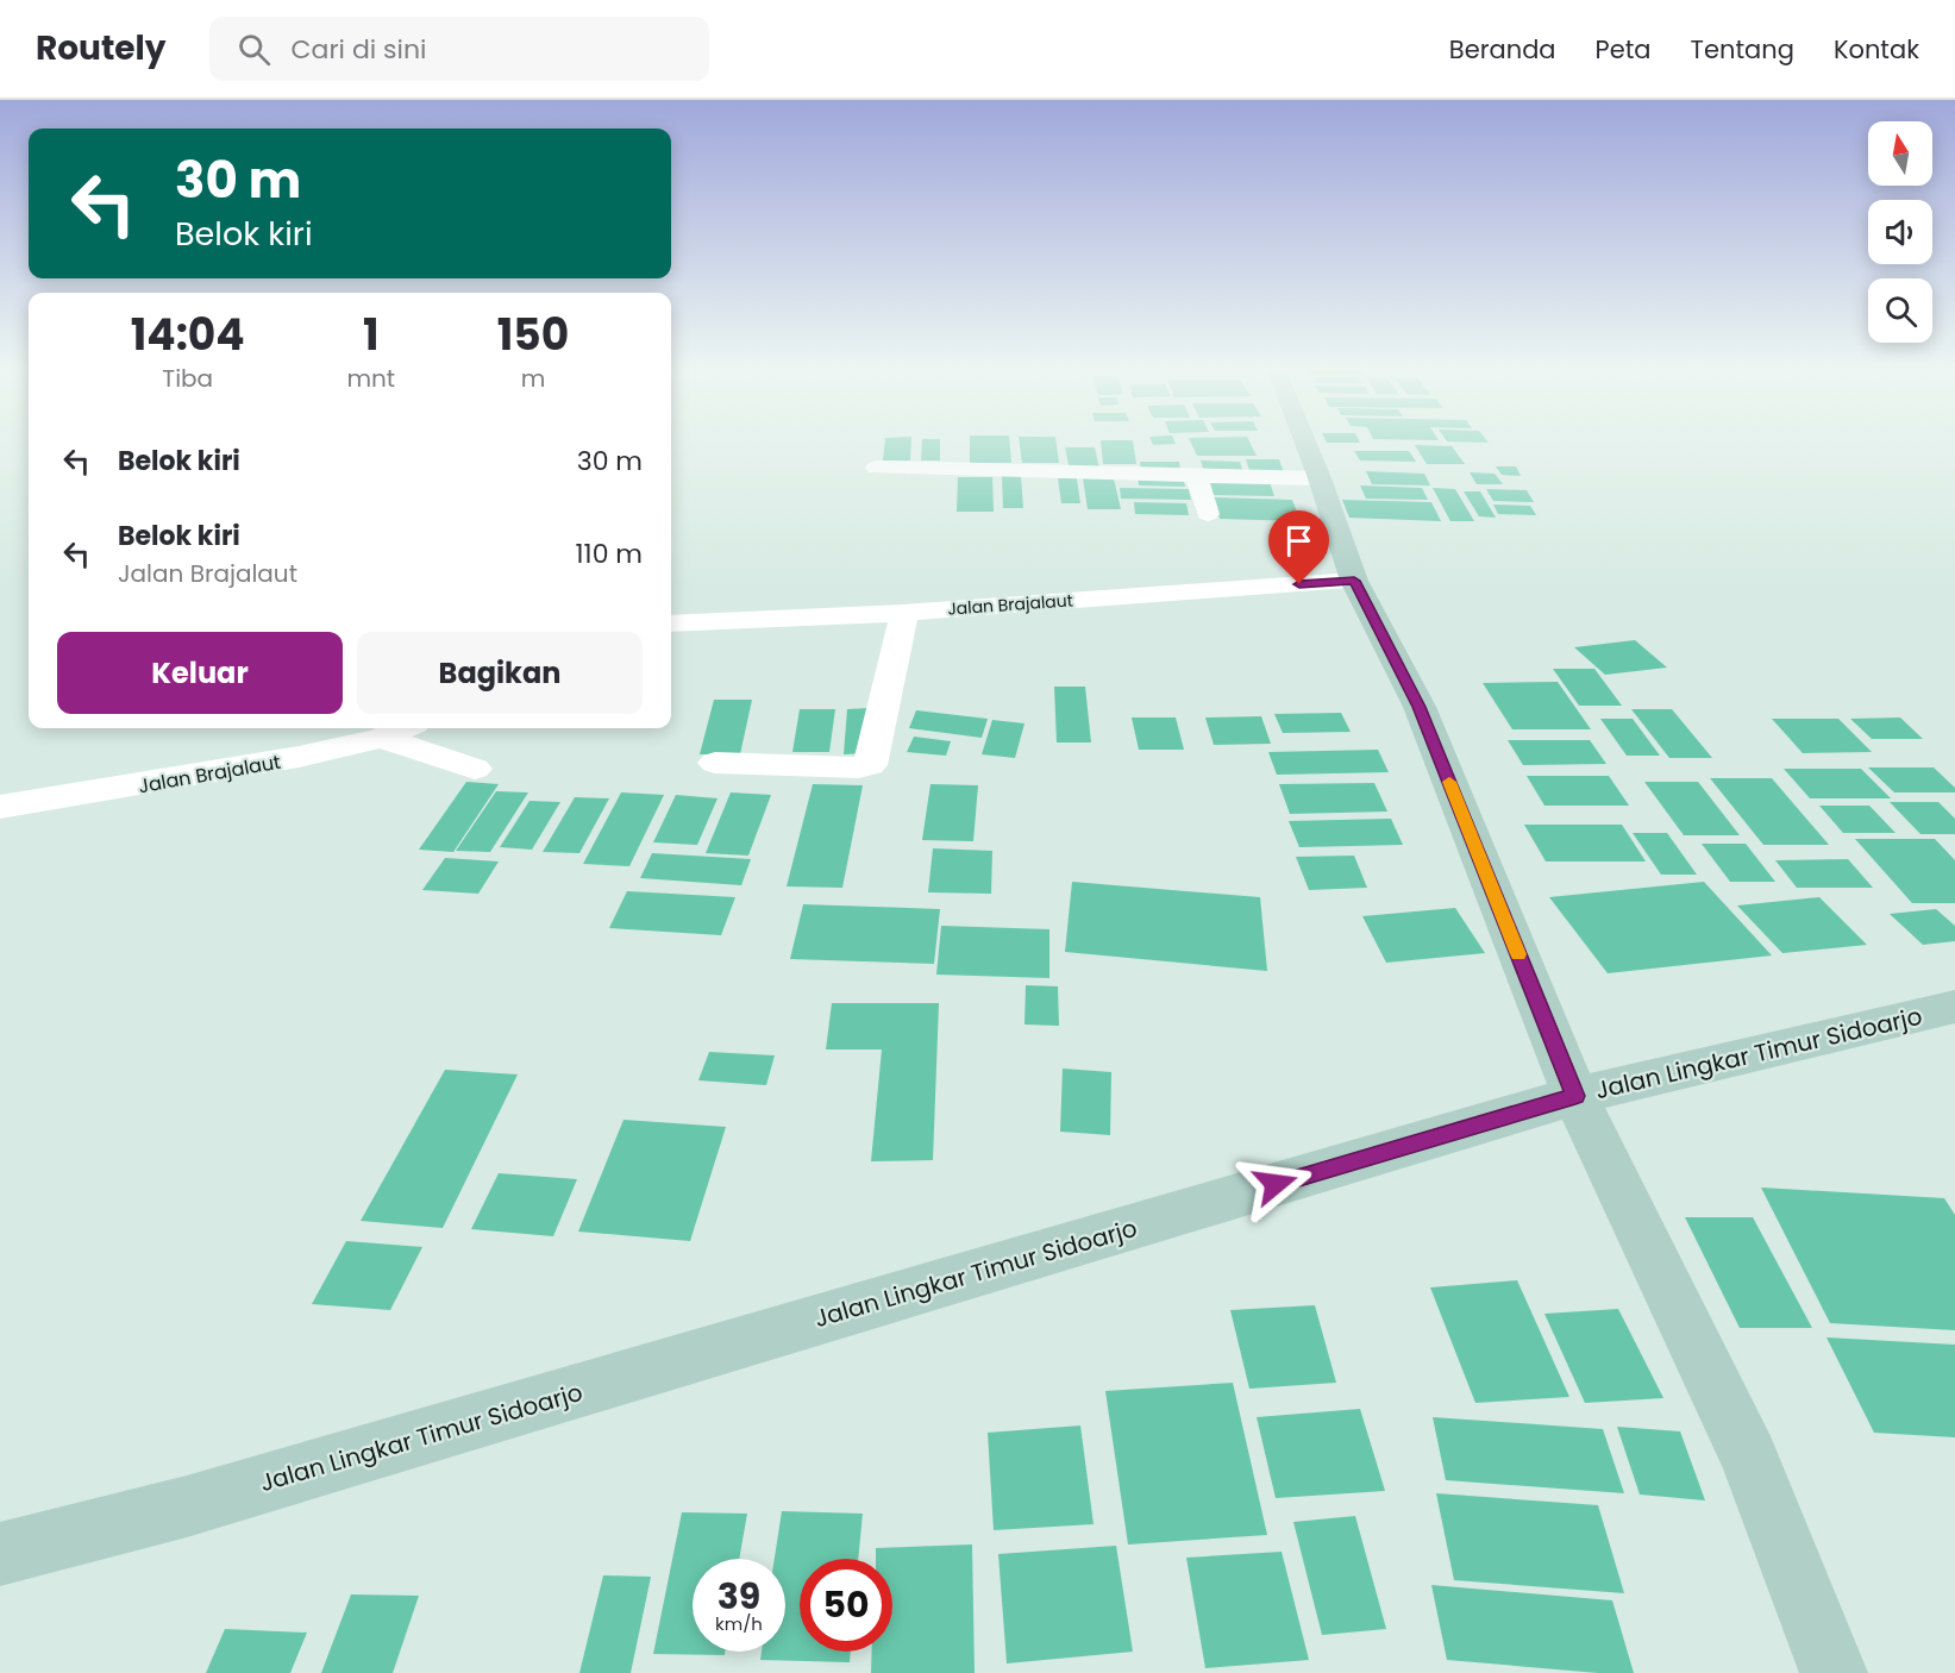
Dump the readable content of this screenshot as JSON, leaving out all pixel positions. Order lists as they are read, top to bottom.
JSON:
{
  "streets": {
    "street": ["Jalan Brajalaut", "Jalan Lingkar Timur Sidoarjo"]
  },
  "north": "top",
  "page": {
    "header": "Routely",
    "search": "Cari di sini",
    "nav": [
      "Beranda",
      "Peta",
      "Tentang",
      "Kontak"
    ],
    "turn": ["30 m", "Belok kiri"],
    "eta": [
      "14:04",
      "Tiba",
      "1",
      "mnt",
      "150",
      "m"
    ],
    "list": [
      {
        "name": "Belok kiri",
        "value": "30 m"
      },
      {
        "name": "Belok kiri",
        "note": "Jalan Brajalaut",
        "value": "110 m"
      }
    ],
    "buttons": ["Keluar", "Bagikan"],
    "speed": "39 km/h",
    "limit": "50"
  }
}
